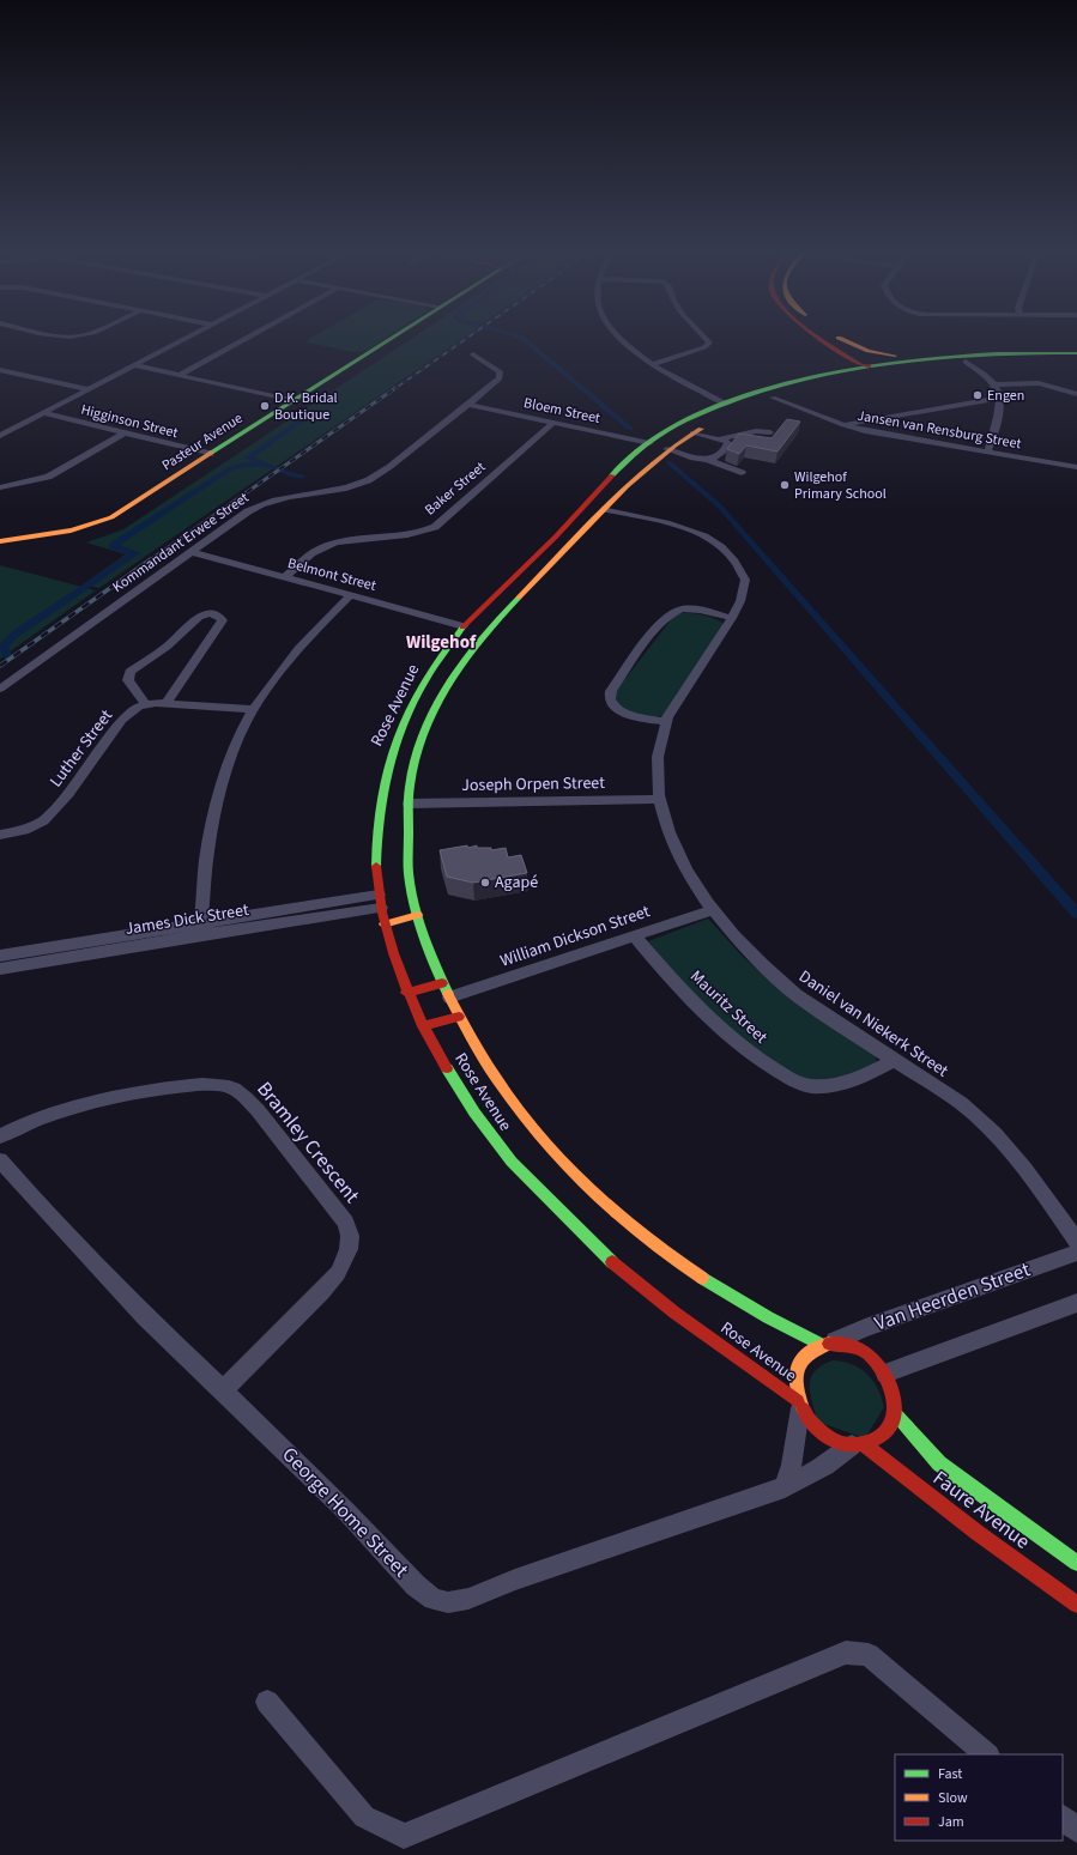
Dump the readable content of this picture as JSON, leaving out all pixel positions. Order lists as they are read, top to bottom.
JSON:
{
  "streets": {
    "street": [
      "Bloem Street",
      "Higginson Street",
      "Jansen van Rensburg Street",
      "Pasteur Avenue",
      "Baker Street",
      "Kommandant Erwee Street",
      "Belmont Street",
      "Rose Avenue",
      "Luther Street",
      "Joseph Orpen Street",
      "James Dick Street",
      "William Dickson Street",
      "Mauritz Street",
      "Daniel van Niekerk Street",
      "Bramley Crescent",
      "Van Heerden Street",
      "Faure Avenue",
      "George Home Street"
    ]
  },
  "crossings": [
    ["Bloem Street", "Baker Street"],
    ["Bloem Street", "Kommandant Erwee Street"],
    ["Bloem Street", "Rose Avenue"],
    ["Higginson Street", "Pasteur Avenue"],
    ["Jansen van Rensburg Street", "Rose Avenue"],
    ["Baker Street", "Belmont Street"],
    ["Kommandant Erwee Street", "Belmont Street"],
    ["Belmont Street", "Rose Avenue"],
    ["Rose Avenue", "Joseph Orpen Street"],
    ["Rose Avenue", "James Dick Street"],
    ["Rose Avenue", "William Dickson Street"],
    ["Rose Avenue", "Daniel van Niekerk Street"],
    ["Rose Avenue", "Van Heerden Street"],
    ["Rose Avenue", "Faure Avenue"],
    ["Rose Avenue", "George Home Street"],
    ["Joseph Orpen Street", "Daniel van Niekerk Street"],
    ["William Dickson Street", "Mauritz Street"],
    ["William Dickson Street", "Daniel van Niekerk Street"],
    ["Mauritz Street", "Daniel van Niekerk Street"],
    ["Bramley Crescent", "George Home Street"],
    ["Van Heerden Street", "Faure Avenue"],
    ["Van Heerden Street", "George Home Street"],
    ["Faure Avenue", "George Home Street"]
  ],
  "districts": ["Wilgehof"],
  "places": [
    "Engen",
    "D.K. Bridal Boutique",
    "Wilgehof Primary School",
    "Agapé"
  ],
  "legend": ["Fast", "Slow", "Jam"]
}
